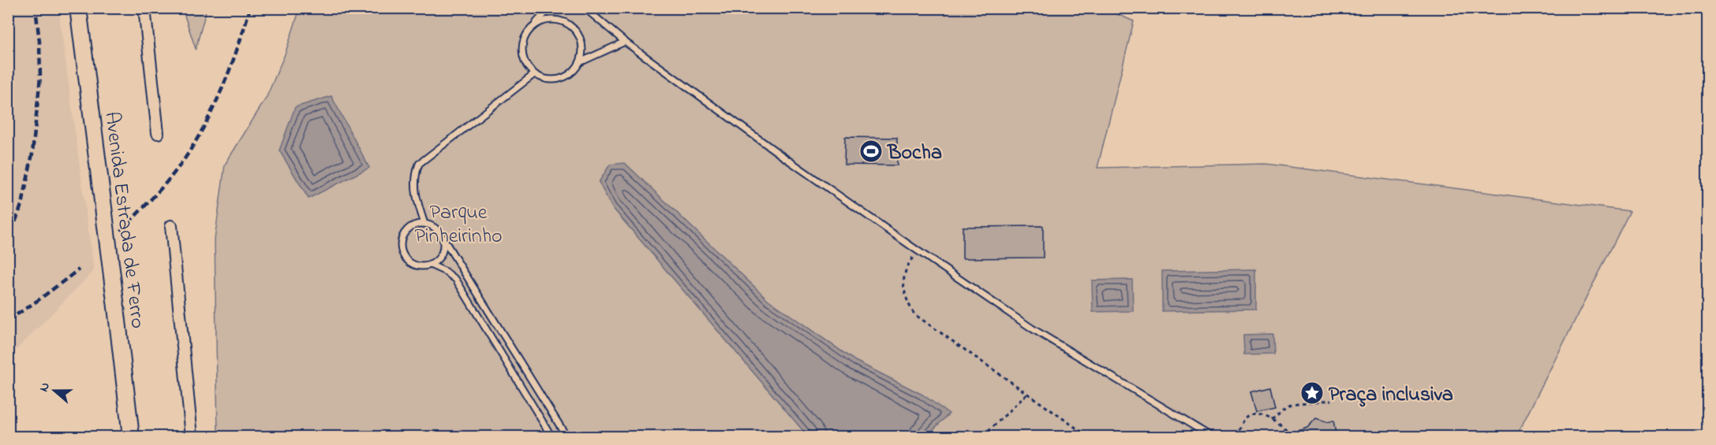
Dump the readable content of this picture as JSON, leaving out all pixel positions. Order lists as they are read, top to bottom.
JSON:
{
  "streets": {
    "main road": ["Avenida Estrada de Ferro"]
  },
  "parks": ["Parque Pinheirinho"],
  "places": {
    "sports": ["Bocha"],
    "place": ["Praça inclusiva"]
  },
  "north": "left"
}
